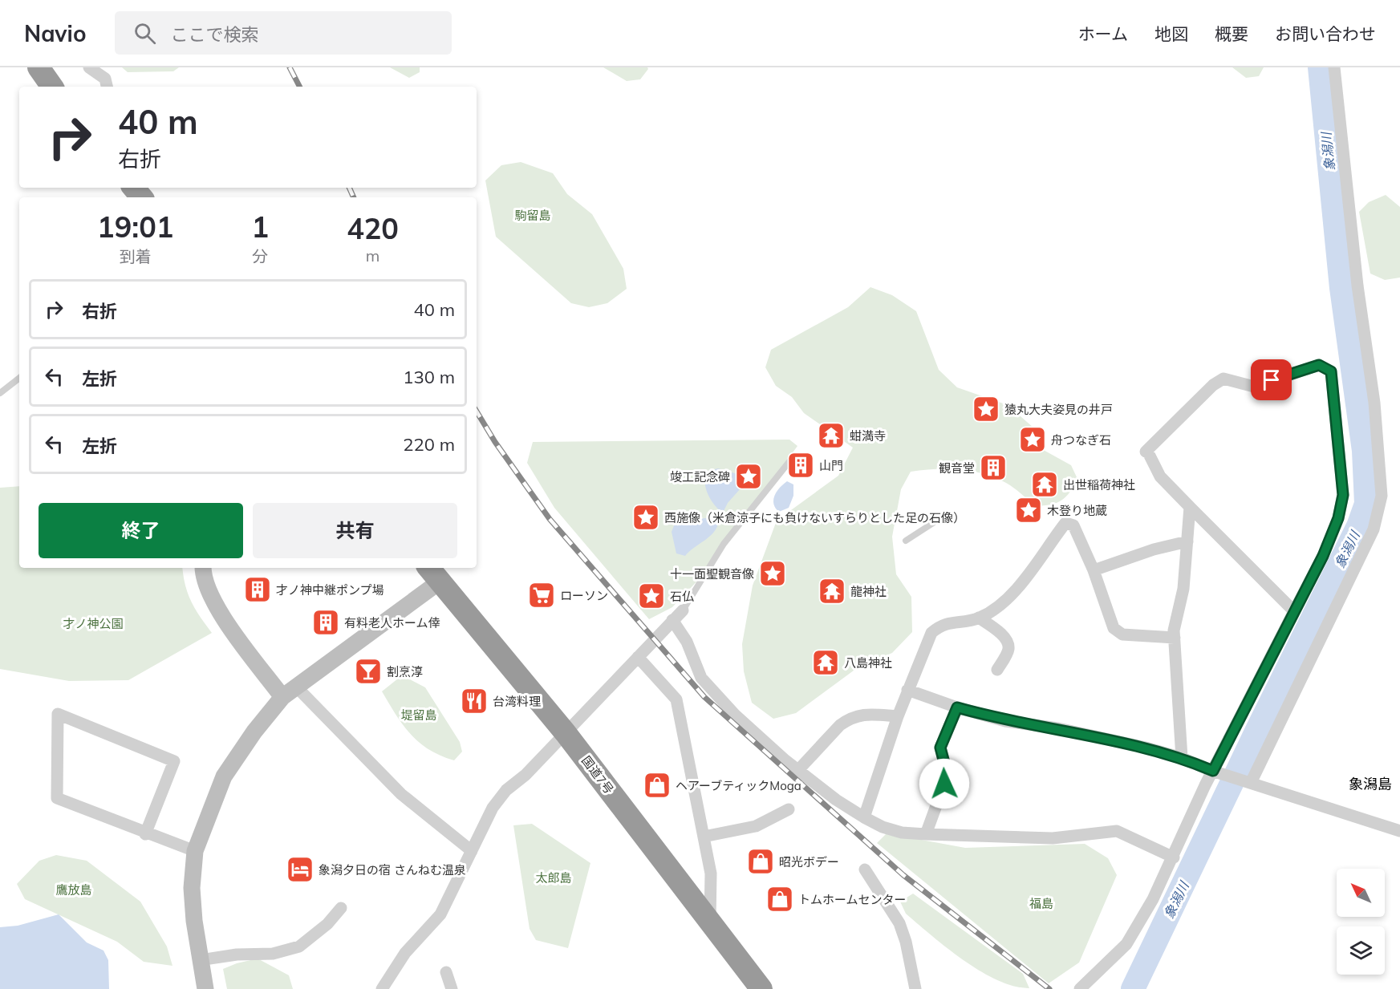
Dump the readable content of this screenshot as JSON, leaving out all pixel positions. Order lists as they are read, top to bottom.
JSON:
{
  "streets": {
    "highway": ["国道7号"]
  },
  "districts": ["象潟島"],
  "water": ["象潟川"],
  "parks": [
    "駒留島",
    "才ノ神公園",
    "堤留島",
    "太郎島",
    "鷹放島",
    "福島"
  ],
  "places": {
    "place": [
      "猿丸大夫姿見の井戸",
      "舟つなぎ石",
      "竣工記念碑",
      "木登り地蔵",
      "西施像（米倉涼子にも負けないすらりとした足の石像）",
      "十一面聖観音像",
      "石仏"
    ],
    "temple": [
      "蚶満寺",
      "出世稲荷神社",
      "龍神社",
      "八島神社"
    ],
    "building": [
      "山門",
      "観音堂",
      "才ノ神中継ポンプ場",
      "有料老人ホーム倖"
    ],
    "supermarket": ["ローソン"],
    "bar": ["割烹淳"],
    "restaurant": ["台湾料理"],
    "shop": ["ヘアーブティックMoga", "昭光ボデー", "トムホームセンター"],
    "hotel": ["象潟夕日の宿 さんねむ温泉"]
  },
  "north": "top left",
  "page": {
    "header": "Navio",
    "search": "ここで検索",
    "nav": [
      "ホーム",
      "地図",
      "概要",
      "お問い合わせ"
    ],
    "turn": ["40 m", "右折"],
    "eta": [
      "19:01",
      "到着",
      "1",
      "分",
      "420",
      "m"
    ],
    "list": [
      {
        "name": "右折",
        "value": "40 m"
      },
      {
        "name": "左折",
        "value": "130 m"
      },
      {
        "name": "左折",
        "value": "220 m"
      }
    ],
    "buttons": ["終了", "共有"]
  }
}
